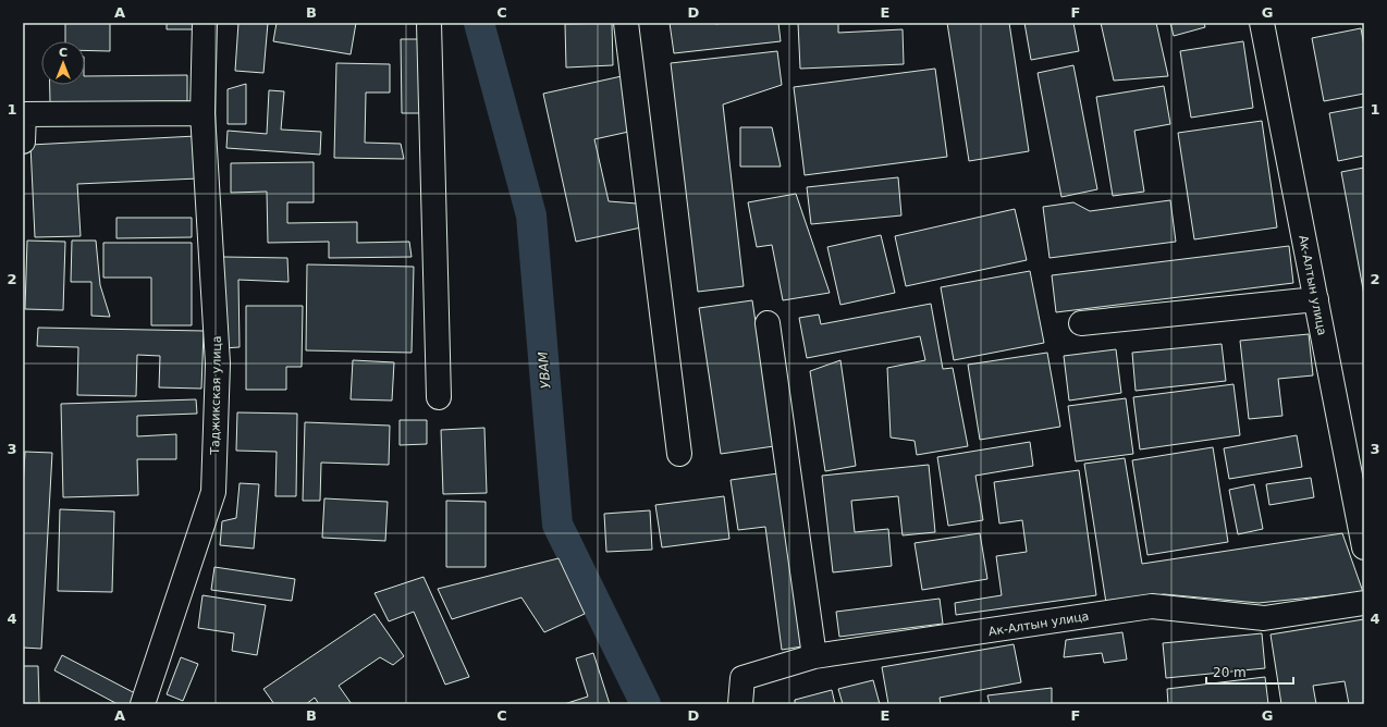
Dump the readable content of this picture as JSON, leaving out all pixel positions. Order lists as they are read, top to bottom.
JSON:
{
  "streets": {
    "street": ["Ак-Алтын улица", "Таджикская улица"]
  },
  "water": ["УВАМ"],
  "scale_bar": "20 m",
  "north": "top",
  "grid": {
    "columns": [
      "A",
      "B",
      "C",
      "D",
      "E",
      "F",
      "G"
    ],
    "rows": [
      "1",
      "2",
      "3",
      "4"
    ]
  }
}
